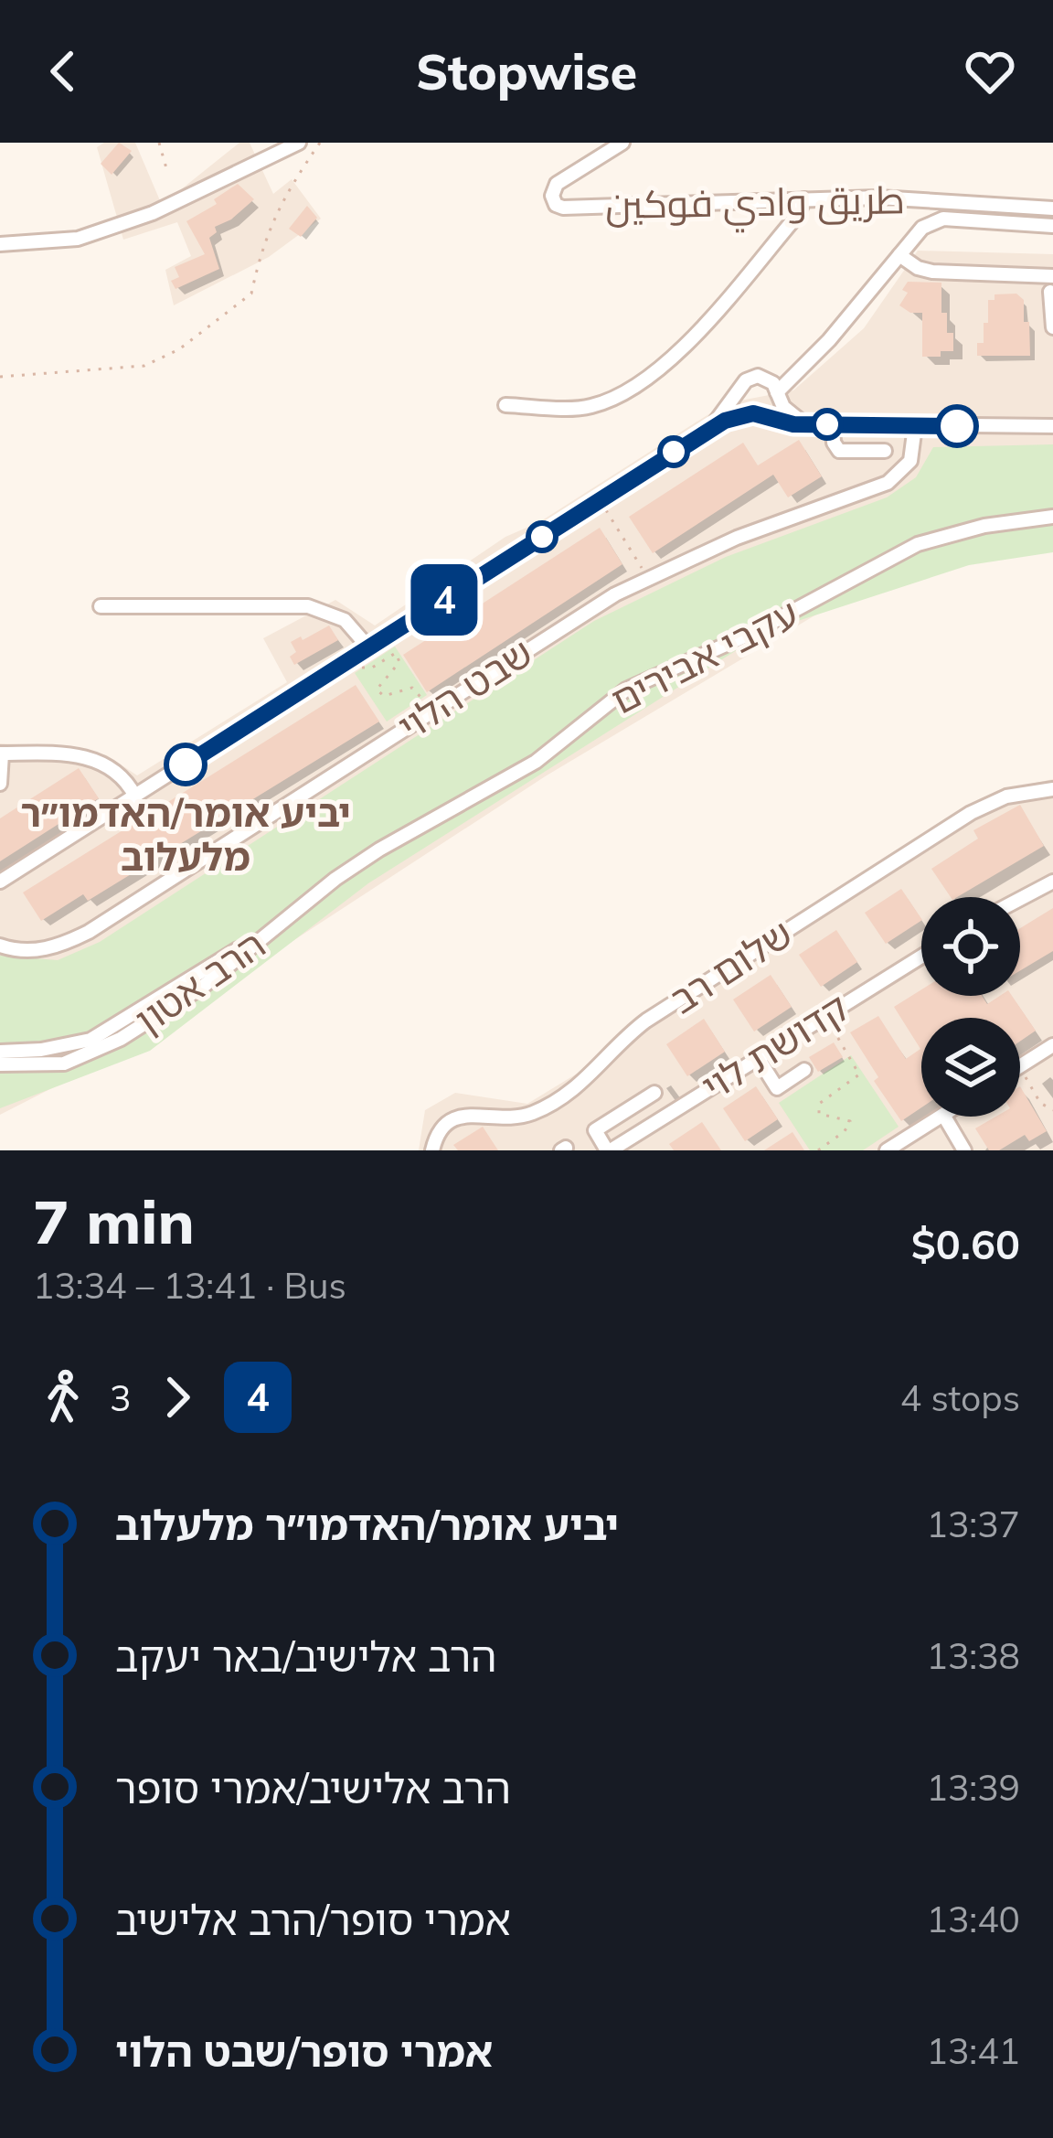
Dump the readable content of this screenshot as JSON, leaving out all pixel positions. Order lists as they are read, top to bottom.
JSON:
{
  "streets": {
    "street": [
      "طريق وادي فوکين",
      "עקבי אבירים",
      "שבט הלוי",
      "שלום רב",
      "הרב אטון",
      "קדושת לוי"
    ]
  },
  "crossings": [
    ["עקבי אבירים", "הרב אטון"]
  ],
  "places": ["יביע אומר/האדמו״ר מלעלוב"],
  "lines": ["bus line 4"],
  "page": {
    "header": "Stopwise",
    "on_map": "4",
    "heading": ["7 min", "13:34 – 13:41 · Bus", "$0.60"],
    "legs": ["3", "4", "4 stops"],
    "list": [
      {
        "name": "יביע אומר/האדמו״ר מלעלוב",
        "value": "13:37"
      },
      {
        "name": "הרב אלישיב/באר יעקב",
        "value": "13:38"
      },
      {
        "name": "הרב אלישיב/אמרי סופר",
        "value": "13:39"
      },
      {
        "name": "אמרי סופר/הרב אלישיב",
        "value": "13:40"
      },
      {
        "name": "אמרי סופר/שבט הלוי",
        "value": "13:41"
      }
    ]
  }
}
